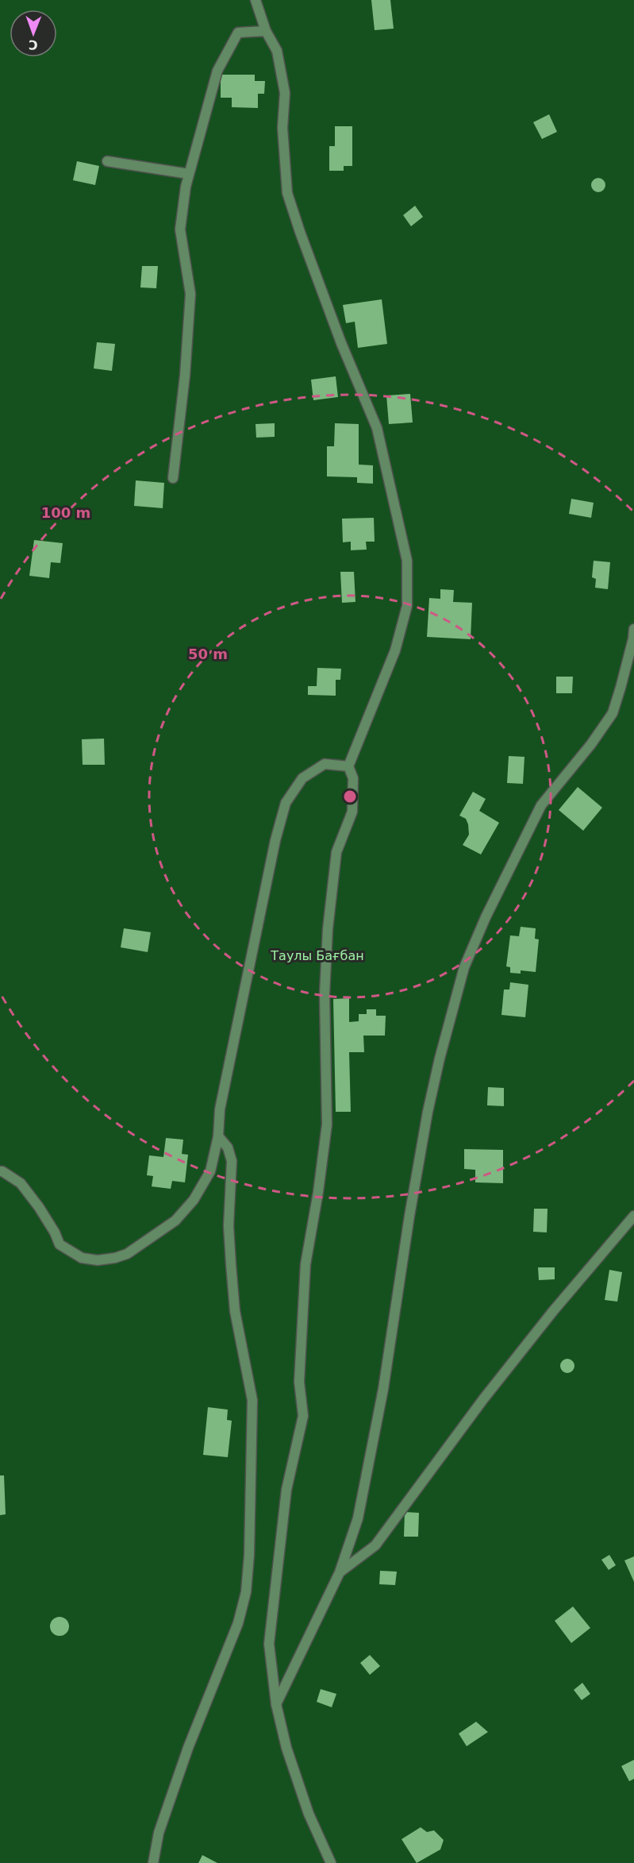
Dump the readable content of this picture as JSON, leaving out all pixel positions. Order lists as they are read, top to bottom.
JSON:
{
  "parks": ["Таулы Бағбан"],
  "north": "bottom",
  "rings": ["100 m", "50 m"]
}
